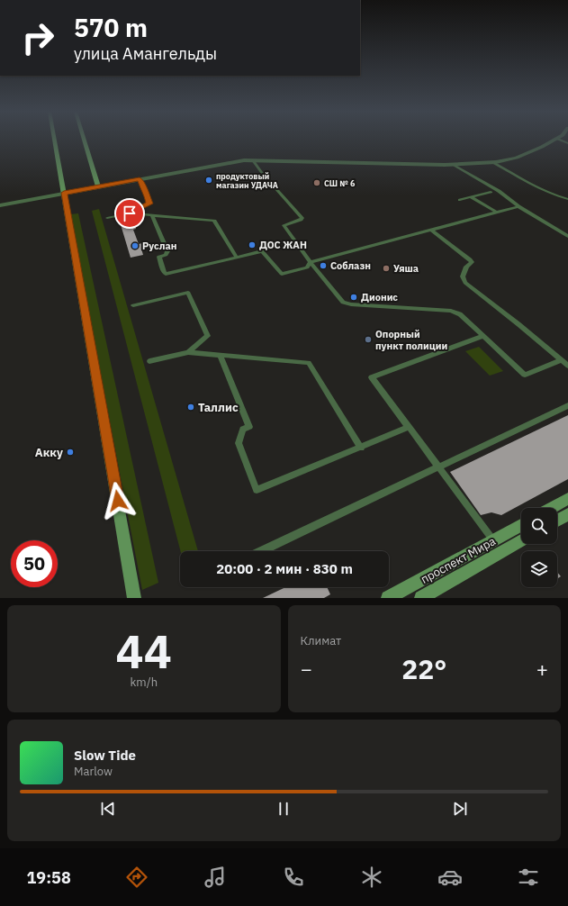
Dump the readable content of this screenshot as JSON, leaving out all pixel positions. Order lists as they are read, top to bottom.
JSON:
{
  "streets": {
    "main road": ["проспект Мира"]
  },
  "places": [
    "продуктовый магазин УДАЧА",
    "СШ № 6",
    "ДОС ЖАН",
    "Руслан",
    "Соблазн",
    "Уяша",
    "Дионис",
    "Опорный пункт полиции",
    "Таллис",
    "Акку"
  ],
  "page": {
    "turn": ["570 m", "улица Амангельды"],
    "limit": "50",
    "trip": "20:00 · 2 мин · 830 m",
    "tile": [
      ["44", "km/h"],
      "Климат"
    ],
    "heat": ["−", "22°", "+"],
    "song": ["Slow Tide", "Marlow"],
    "tabs": "19:58"
  }
}
